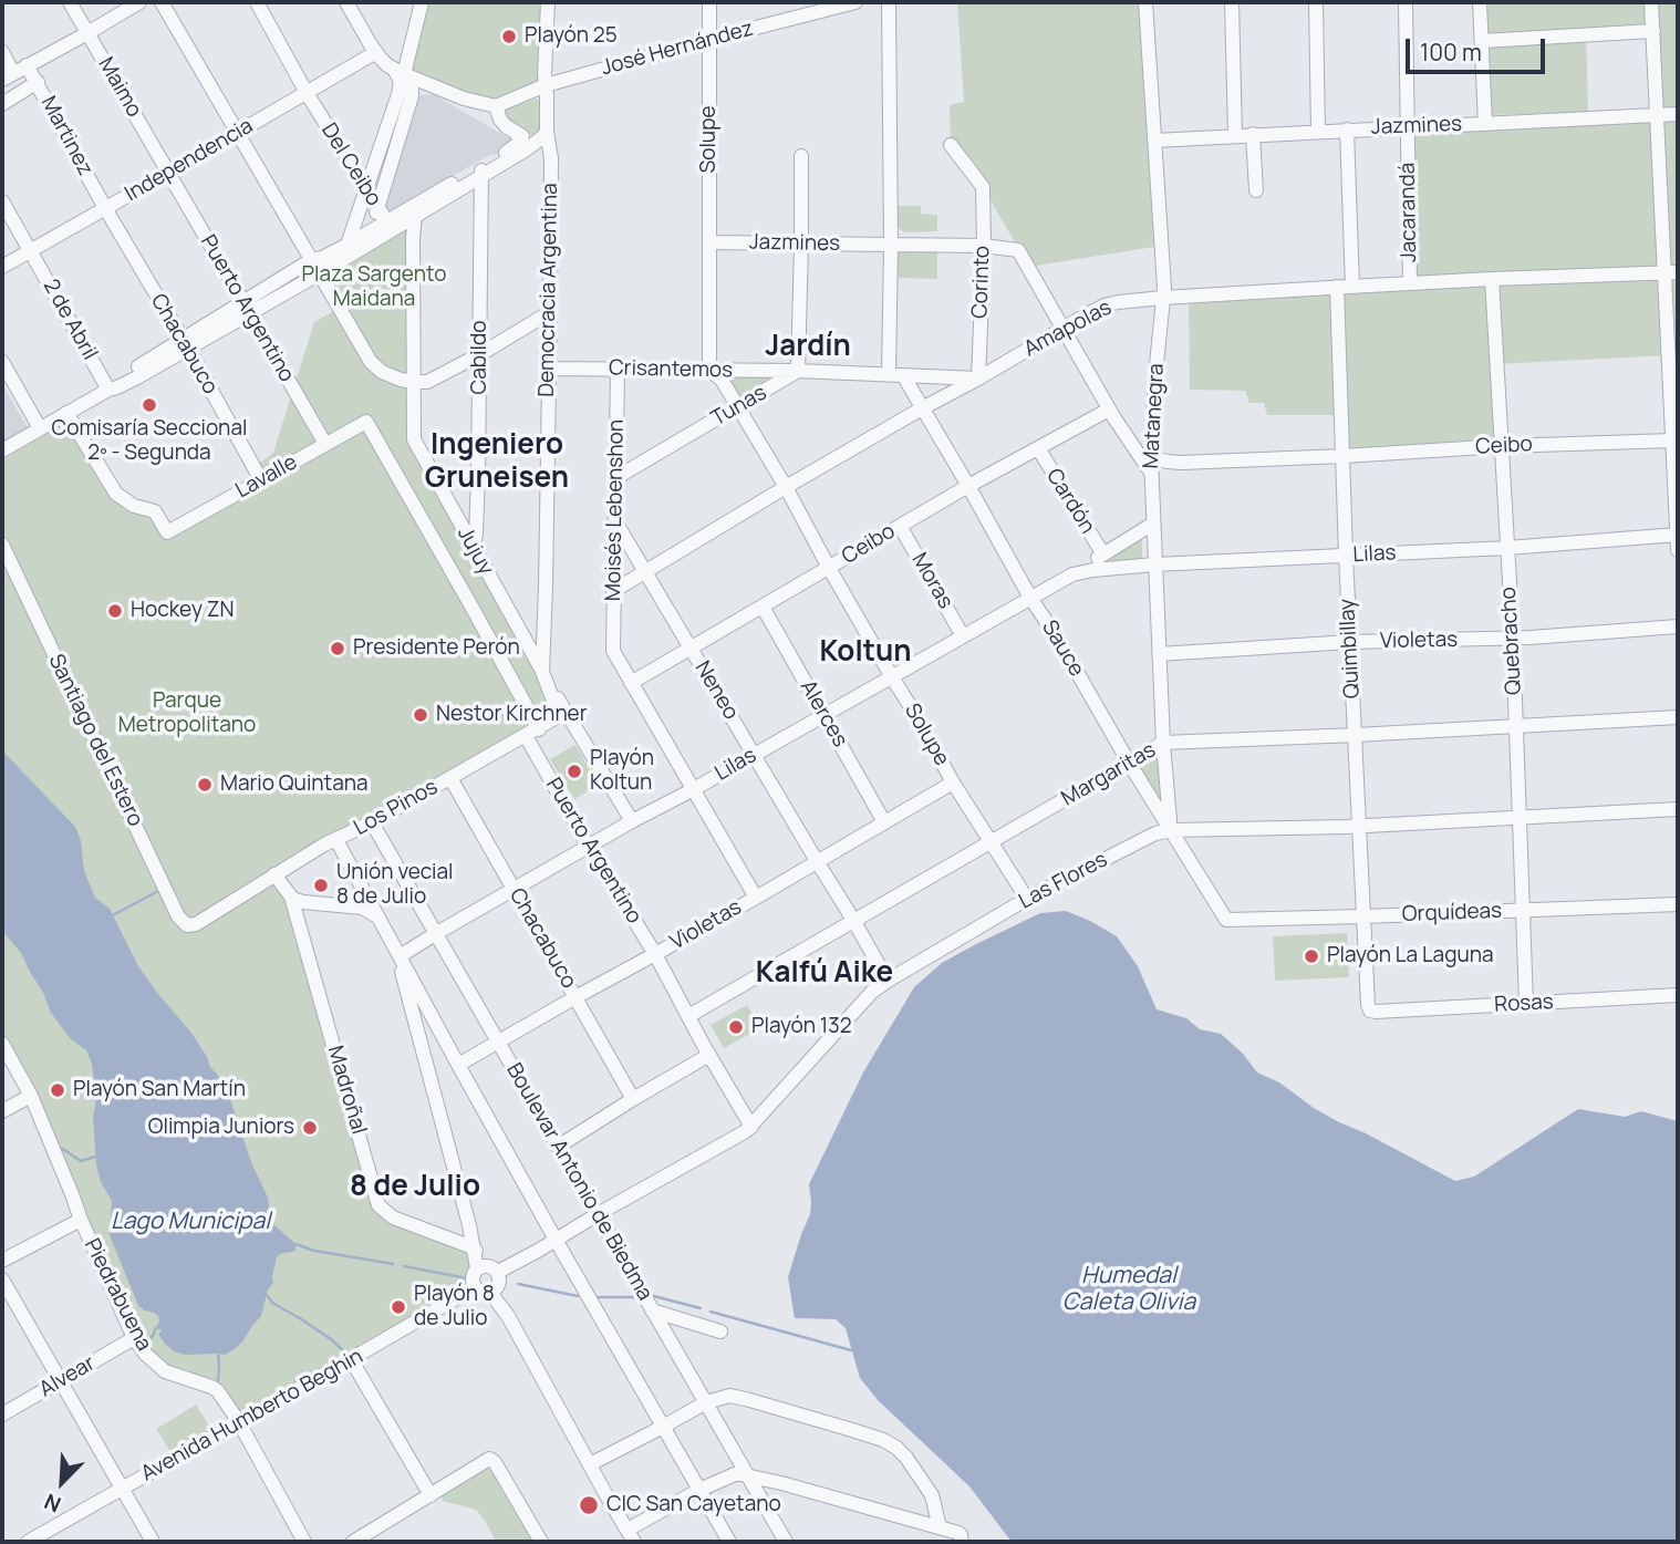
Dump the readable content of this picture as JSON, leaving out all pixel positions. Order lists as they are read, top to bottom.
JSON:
{
  "streets": {
    "street": [
      "José Hernández",
      "Maimo",
      "Jazmines",
      "Martinez",
      "Solupe",
      "Independencia",
      "Del Ceibo",
      "Jacarandá",
      "Corinto",
      "Democracia Argentina",
      "Puerto Argentino",
      "2 de Abril",
      "Amapolas",
      "Chacabuco",
      "Cabildo",
      "Crisantemos",
      "Tunas",
      "Matanegra",
      "Ceibo",
      "Lavalle",
      "Cardón",
      "Moisés Lebenshon",
      "Jujuy",
      "Lilas",
      "Moras",
      "Violetas",
      "Quebracho",
      "Sauce",
      "Quimbillay",
      "Neneo",
      "Alerces",
      "Santiago del Estero",
      "Margaritas",
      "Los Pinos",
      "Las Flores",
      "Orquídeas",
      "Rosas",
      "Madroñal",
      "Boulevar Antonio de Biedma",
      "Piedrabuena",
      "Alvear",
      "Avenida Humberto Beghin"
    ]
  },
  "crossings": [
    ["José Hernández", "Solupe"],
    ["José Hernández", "Democracia Argentina"],
    ["Maimo", "Independencia"],
    ["Maimo", "Puerto Argentino"],
    ["Jazmines", "Solupe"],
    ["Jazmines", "Jacarandá"],
    ["Jazmines", "Corinto"],
    ["Jazmines", "Amapolas"],
    ["Jazmines", "Matanegra"],
    ["Martinez", "Independencia"],
    ["Martinez", "Chacabuco"],
    ["Solupe", "Amapolas"],
    ["Solupe", "Crisantemos"],
    ["Solupe", "Tunas"],
    ["Solupe", "Ceibo"],
    ["Solupe", "Lilas"],
    ["Solupe", "Violetas"],
    ["Solupe", "Margaritas"],
    ["Solupe", "Las Flores"],
    ["Independencia", "Del Ceibo"],
    ["Independencia", "Puerto Argentino"],
    ["Independencia", "2 de Abril"],
    ["Independencia", "Chacabuco"],
    ["Jacarandá", "Amapolas"],
    ["Corinto", "Amapolas"],
    ["Corinto", "Crisantemos"],
    ["Democracia Argentina", "Crisantemos"],
    ["Democracia Argentina", "Jujuy"],
    ["Puerto Argentino", "Lavalle"],
    ["Puerto Argentino", "Lilas"],
    ["Puerto Argentino", "Violetas"],
    ["Puerto Argentino", "Margaritas"],
    ["Puerto Argentino", "Los Pinos"],
    ["Puerto Argentino", "Las Flores"],
    ["Amapolas", "Crisantemos"],
    ["Amapolas", "Matanegra"],
    ["Amapolas", "Moisés Lebenshon"],
    ["Amapolas", "Quebracho"],
    ["Amapolas", "Sauce"],
    ["Amapolas", "Quimbillay"],
    ["Amapolas", "Neneo"],
    ["Chacabuco", "Lavalle"],
    ["Chacabuco", "Lilas"],
    ["Chacabuco", "Violetas"],
    ["Chacabuco", "Los Pinos"],
    ["Cabildo", "Jujuy"],
    ["Crisantemos", "Tunas"],
    ["Crisantemos", "Moisés Lebenshon"],
    ["Crisantemos", "Sauce"],
    ["Tunas", "Moisés Lebenshon"],
    ["Matanegra", "Ceibo"],
    ["Matanegra", "Lilas"],
    ["Matanegra", "Violetas"],
    ["Matanegra", "Sauce"],
    ["Matanegra", "Margaritas"],
    ["Matanegra", "Las Flores"],
    ["Ceibo", "Cardón"],
    ["Ceibo", "Moisés Lebenshon"],
    ["Ceibo", "Moras"],
    ["Ceibo", "Quebracho"],
    ["Ceibo", "Sauce"],
    ["Ceibo", "Quimbillay"],
    ["Ceibo", "Neneo"],
    ["Ceibo", "Alerces"],
    ["Cardón", "Lilas"],
    ["Moisés Lebenshon", "Neneo"],
    ["Jujuy", "Lilas"],
    ["Lilas", "Moras"],
    ["Lilas", "Quebracho"],
    ["Lilas", "Sauce"],
    ["Lilas", "Quimbillay"],
    ["Lilas", "Neneo"],
    ["Lilas", "Alerces"],
    ["Lilas", "Boulevar Antonio de Biedma"],
    ["Violetas", "Quebracho"],
    ["Violetas", "Quimbillay"],
    ["Violetas", "Neneo"],
    ["Violetas", "Alerces"],
    ["Violetas", "Boulevar Antonio de Biedma"],
    ["Quebracho", "Margaritas"],
    ["Quebracho", "Las Flores"],
    ["Quebracho", "Orquídeas"],
    ["Quebracho", "Rosas"],
    ["Sauce", "Margaritas"],
    ["Sauce", "Las Flores"],
    ["Sauce", "Orquídeas"],
    ["Quimbillay", "Margaritas"],
    ["Quimbillay", "Las Flores"],
    ["Quimbillay", "Orquídeas"],
    ["Quimbillay", "Rosas"],
    ["Neneo", "Margaritas"],
    ["Neneo", "Las Flores"],
    ["Santiago del Estero", "Los Pinos"],
    ["Los Pinos", "Madroñal"],
    ["Los Pinos", "Boulevar Antonio de Biedma"],
    ["Las Flores", "Boulevar Antonio de Biedma"],
    ["Piedrabuena", "Alvear"],
    ["Piedrabuena", "Avenida Humberto Beghin"]
  ],
  "districts": [
    "Jardín",
    "Ingeniero Gruneisen",
    "Koltun",
    "Kalfú Aike",
    "8 de Julio"
  ],
  "water": ["Lago Municipal", "Humedal Caleta Olivia"],
  "parks": ["Plaza Sargento Maidana", "Parque Metropolitano"],
  "places": [
    "Playón 25",
    "Comisaría Seccional 2º - Segunda",
    "Hockey ZN",
    "Presidente Perón",
    "Nestor Kirchner",
    "Playón Koltun",
    "Mario Quintana",
    "Unión vecial 8 de Julio",
    "Playón La Laguna",
    "Playón 132",
    "Playón San Martín",
    "Olimpia Juniors",
    "Playón 8 de Julio",
    "CIC San Cayetano"
  ],
  "scale_bar": "100 m",
  "north": "bottom left"
}
